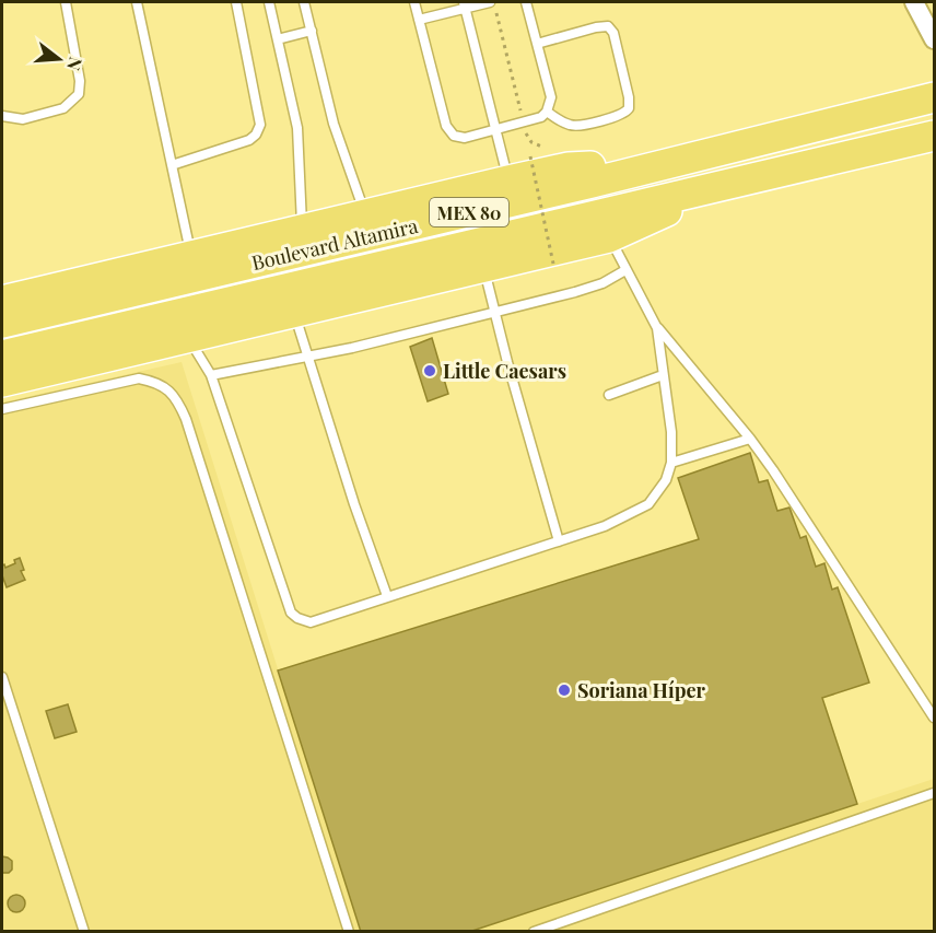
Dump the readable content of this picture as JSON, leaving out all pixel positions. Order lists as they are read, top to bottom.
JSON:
{
  "streets": {
    "main road": ["MEX 80", "Boulevard Altamira"]
  },
  "places": ["Little Caesars", "Soriana Híper"],
  "north": "right"
}
